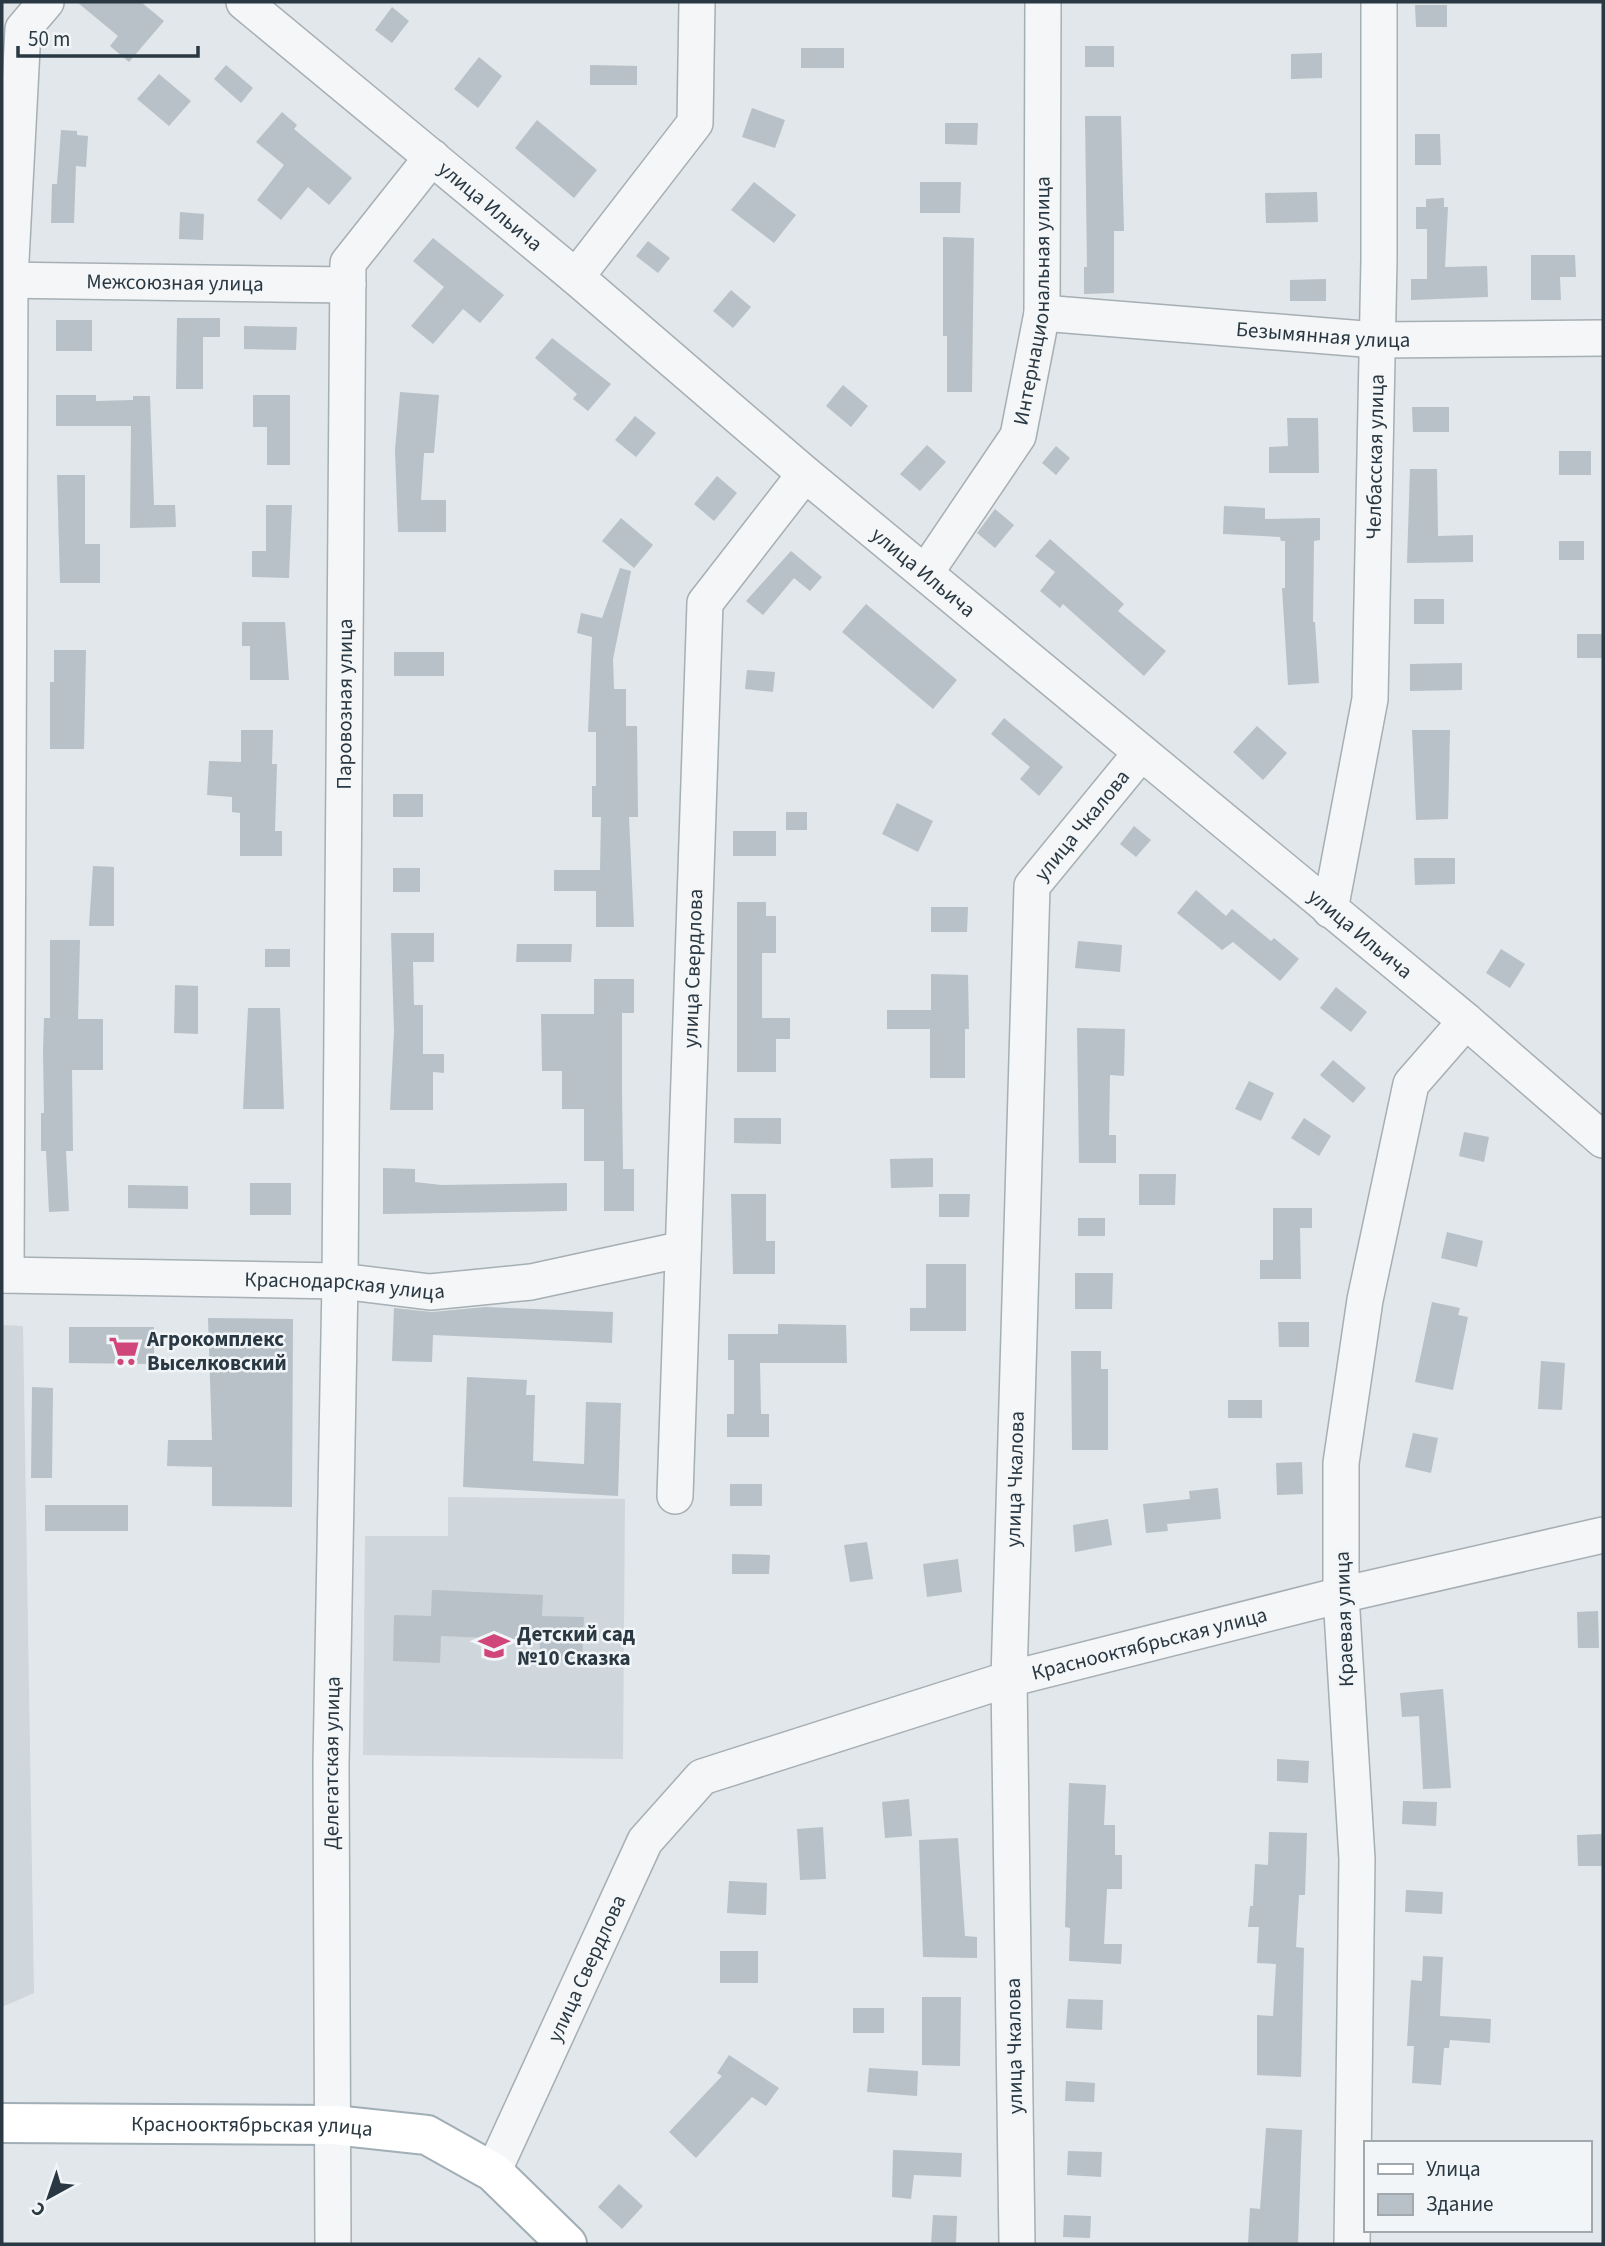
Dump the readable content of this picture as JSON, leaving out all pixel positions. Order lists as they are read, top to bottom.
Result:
{
  "streets": {
    "main road": ["Краснооктябрьская улица"],
    "street": [
      "улица Ильича",
      "Межсоюзная улица",
      "Интернациональная улица",
      "Безымянная улица",
      "Челбасская улица",
      "Паровозная улица",
      "улица Чкалова",
      "улица Свердлова",
      "Краснодарская улица",
      "Краевая улица",
      "Делегатская улица"
    ]
  },
  "crossings": [
    ["улица Ильича", "Интернациональная улица"],
    ["улица Ильича", "Челбасская улица"],
    ["улица Ильича", "Паровозная улица"],
    ["улица Ильича", "улица Чкалова"],
    ["улица Ильича", "улица Свердлова"],
    ["улица Ильича", "Краевая улица"],
    ["Межсоюзная улица", "Паровозная улица"],
    ["Интернациональная улица", "Безымянная улица"],
    ["Безымянная улица", "Челбасская улица"],
    ["Паровозная улица", "Краснодарская улица"],
    ["Паровозная улица", "Делегатская улица"],
    ["улица Чкалова", "Краснооктябрьская улица"],
    ["улица Свердлова", "Краснодарская улица"],
    ["улица Свердлова", "Краснооктябрьская улица"],
    ["Краснодарская улица", "Делегатская улица"],
    ["Краевая улица", "Краснооктябрьская улица"],
    ["Краснооктябрьская улица", "Делегатская улица"]
  ],
  "places": {
    "supermarket": ["Агрокомплекс Выселковский"],
    "school or university": ["Детский сад №10 Сказка"]
  },
  "legend": ["Улица", "Здание"],
  "scale_bar": "50 m",
  "north": "bottom left"
}
